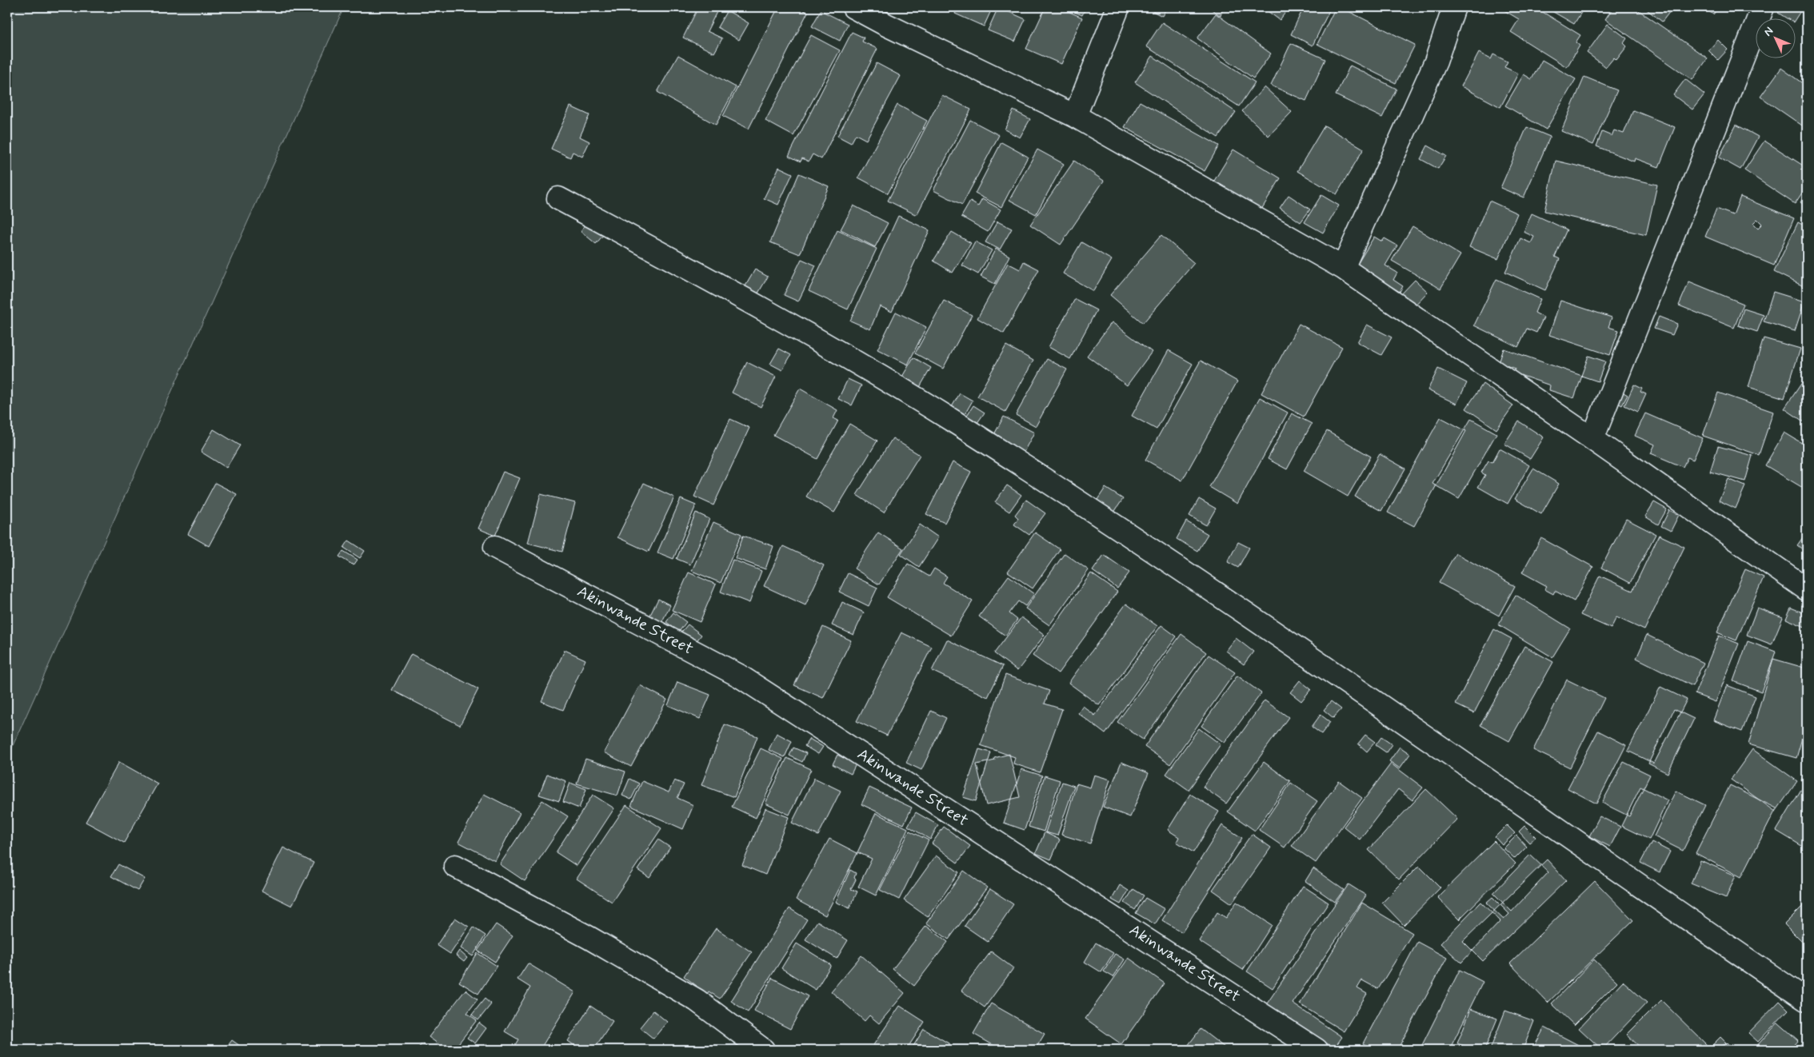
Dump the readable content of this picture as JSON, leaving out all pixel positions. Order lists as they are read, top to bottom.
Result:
{
  "streets": {
    "street": ["Akinwande Street"]
  },
  "north": "top left"
}
